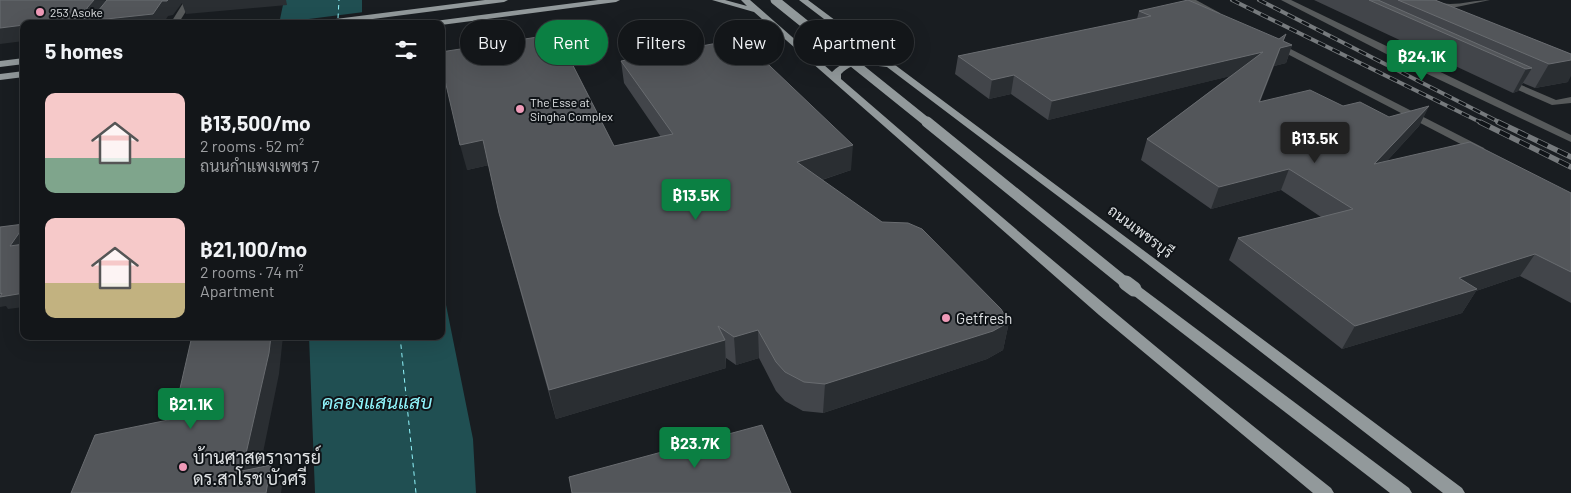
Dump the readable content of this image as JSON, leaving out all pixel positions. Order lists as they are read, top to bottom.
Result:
{
  "streets": {
    "main road": ["ถนนเพชรบุรี"]
  },
  "water": ["คลองแสนแสบ"],
  "places": [
    "253 Asoke",
    "The Esse at Singha Complex",
    "Getfresh",
    "บ้านศาสตราจารย์ ดร.สาโรช บัวศรี"
  ],
  "page": {
    "chip": [
      "Buy",
      "Rent",
      "Filters",
      "New",
      "Apartment"
    ],
    "heading": "5 homes",
    "price": [
      "฿24.1K",
      "฿13.5K",
      "฿13.5K",
      "฿21.1K",
      "฿23.7K"
    ],
    "list": [
      {
        "name": "฿13,500/mo",
        "note": "2 rooms · 52 m² · ถนนกำแพงเพชร 7"
      },
      {
        "name": "฿21,100/mo",
        "note": "2 rooms · 74 m² · Apartment"
      }
    ]
  }
}
